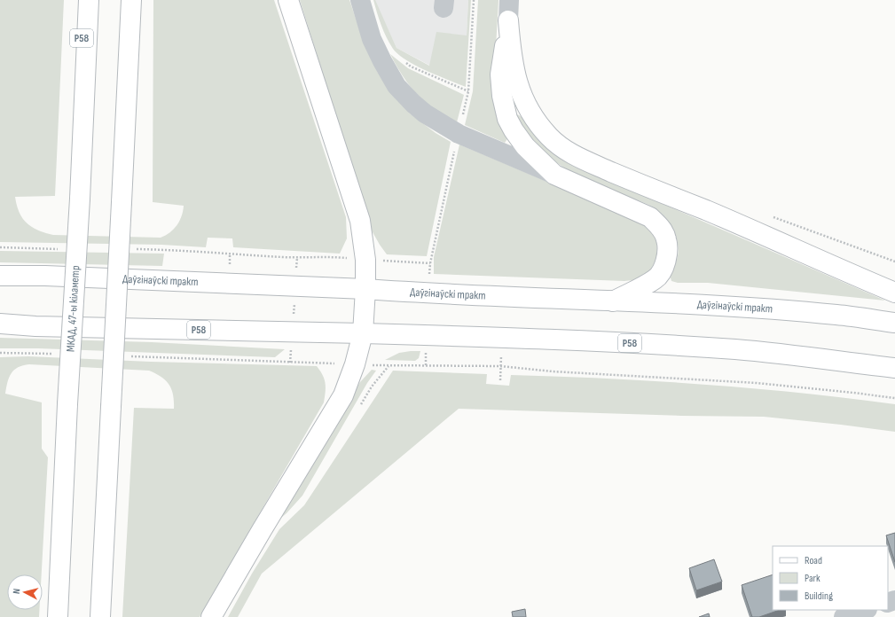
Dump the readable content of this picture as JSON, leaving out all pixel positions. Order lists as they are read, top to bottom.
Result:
{
  "streets": {
    "main road": ["Р58", "Даўгінаўскі тракт", "МКАД, 47-ы кіламетр"]
  },
  "crossings": [
    ["Р58", "МКАД, 47-ы кіламетр"]
  ],
  "legend": ["Road", "Park", "Building"],
  "north": "left"
}
